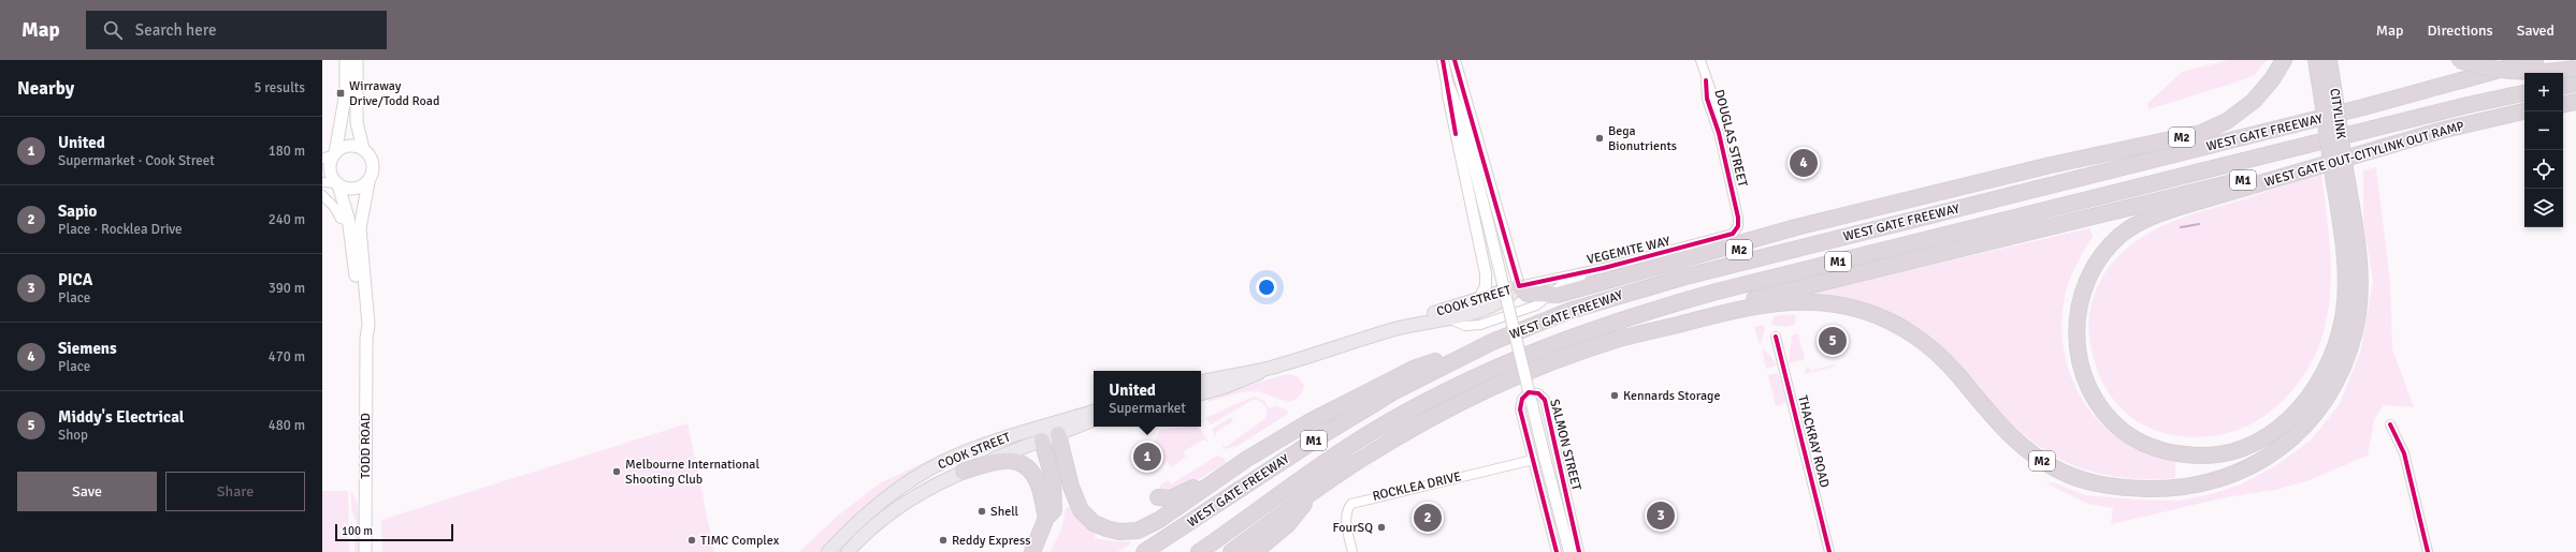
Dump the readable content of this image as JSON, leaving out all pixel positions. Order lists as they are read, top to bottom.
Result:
{
  "streets": {
    "highway": [
      "CITYLINK",
      "WEST GATE FREEWAY",
      "M2",
      "WEST GATE OUT-CITYLINK OUT RAMP",
      "M1"
    ],
    "main road": ["COOK STREET", "TODD ROAD"],
    "street": [
      "DOUGLAS STREET",
      "VEGEMITE WAY",
      "THACKRAY ROAD",
      "SALMON STREET",
      "ROCKLEA DRIVE"
    ]
  },
  "crossings": [
    ["CITYLINK", "M2"],
    ["CITYLINK", "WEST GATE OUT-CITYLINK OUT RAMP"],
    ["WEST GATE FREEWAY", "M2"],
    ["M2", "WEST GATE OUT-CITYLINK OUT RAMP"],
    ["M2", "M1"],
    ["M2", "VEGEMITE WAY"],
    ["M2", "COOK STREET"],
    ["M2", "SALMON STREET"],
    ["DOUGLAS STREET", "VEGEMITE WAY"],
    ["WEST GATE OUT-CITYLINK OUT RAMP", "M1"],
    ["VEGEMITE WAY", "COOK STREET"],
    ["VEGEMITE WAY", "SALMON STREET"],
    ["COOK STREET", "SALMON STREET"],
    ["SALMON STREET", "ROCKLEA DRIVE"]
  ],
  "places": {
    "transit": ["Wirraway Drive/Todd Road"],
    "other": [
      "Bega Bionutrients",
      "Kennards Storage",
      "Melbourne International Shooting Club",
      "Shell",
      "FourSQ",
      "TIMC Complex",
      "Reddy Express"
    ]
  },
  "scale_bar": "100 m",
  "page": {
    "header": "Map",
    "search": "Search here",
    "nav": ["Map", "Directions", "Saved"],
    "heading": ["Nearby", "5 results"],
    "map_buttons": ["+", "−"],
    "list": [
      {
        "mark": "1",
        "name": "United",
        "note": "Supermarket · Cook Street",
        "value": "180 m"
      },
      {
        "mark": "2",
        "name": "Sapio",
        "note": "Place · Rocklea Drive",
        "value": "240 m"
      },
      {
        "mark": "3",
        "name": "PICA",
        "note": "Place",
        "value": "390 m"
      },
      {
        "mark": "4",
        "name": "Siemens",
        "note": "Place",
        "value": "470 m"
      },
      {
        "mark": "5",
        "name": "Middy's Electrical",
        "note": "Shop",
        "value": "480 m"
      }
    ],
    "pins": [
      "4",
      "5",
      "1",
      "3",
      "2"
    ],
    "popup": ["United", "Supermarket"],
    "buttons": ["Save", "Share"],
    "scale": "100 m"
  }
}
